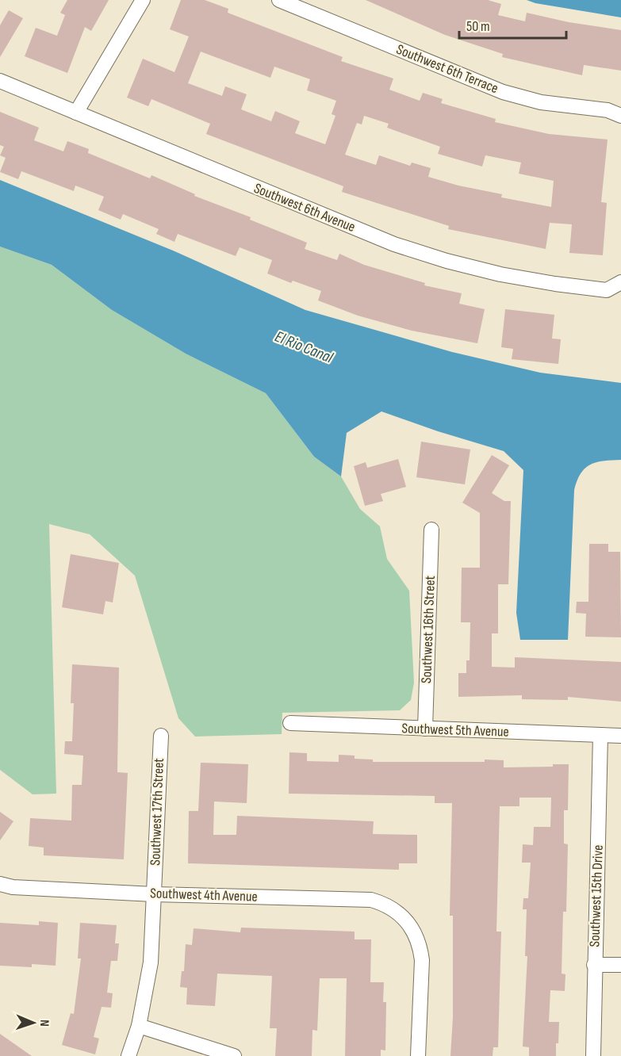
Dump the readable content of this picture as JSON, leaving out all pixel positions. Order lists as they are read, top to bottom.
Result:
{
  "streets": {
    "street": [
      "Southwest 6th Terrace",
      "Southwest 6th Avenue",
      "Southwest 16th Street",
      "Southwest 5th Avenue",
      "Southwest 17th Street",
      "Southwest 4th Avenue",
      "Southwest 15th Drive"
    ]
  },
  "crossings": [
    ["Southwest 16th Street", "Southwest 5th Avenue"],
    ["Southwest 5th Avenue", "Southwest 15th Drive"],
    ["Southwest 17th Street", "Southwest 4th Avenue"]
  ],
  "water": ["El Rio Canal"],
  "scale_bar": "50 m",
  "north": "right"
}
